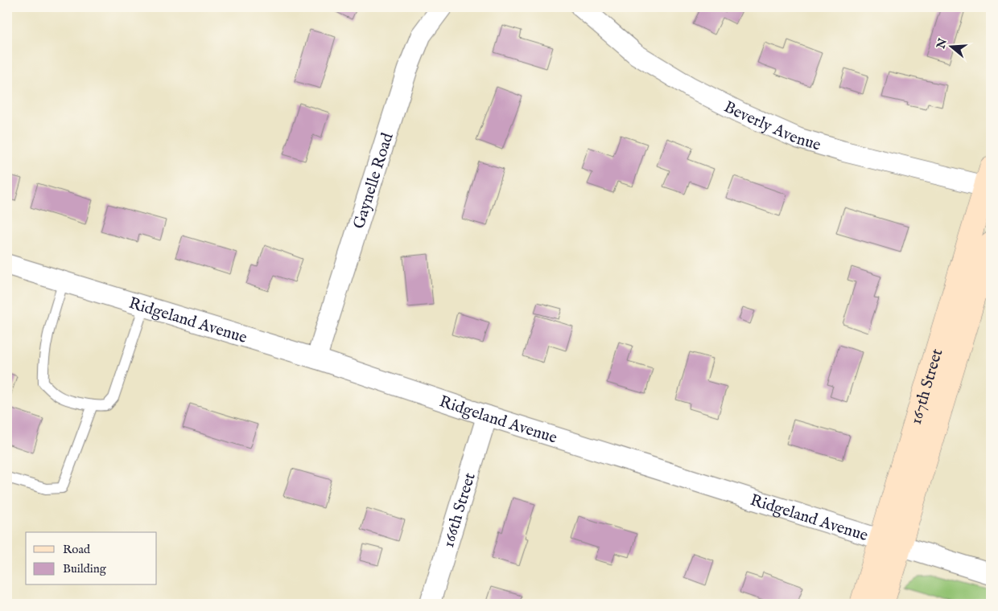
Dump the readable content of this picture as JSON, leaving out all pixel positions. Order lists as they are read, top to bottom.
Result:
{
  "streets": {
    "main road": ["167th Street"],
    "street": [
      "Beverly Avenue",
      "Gaynelle Road",
      "Ridgeland Avenue",
      "166th Street"
    ]
  },
  "crossings": [
    ["Beverly Avenue", "167th Street"],
    ["Gaynelle Road", "Ridgeland Avenue"],
    ["Ridgeland Avenue", "167th Street"],
    ["Ridgeland Avenue", "166th Street"]
  ],
  "legend": ["Road", "Building"],
  "north": "left"
}
